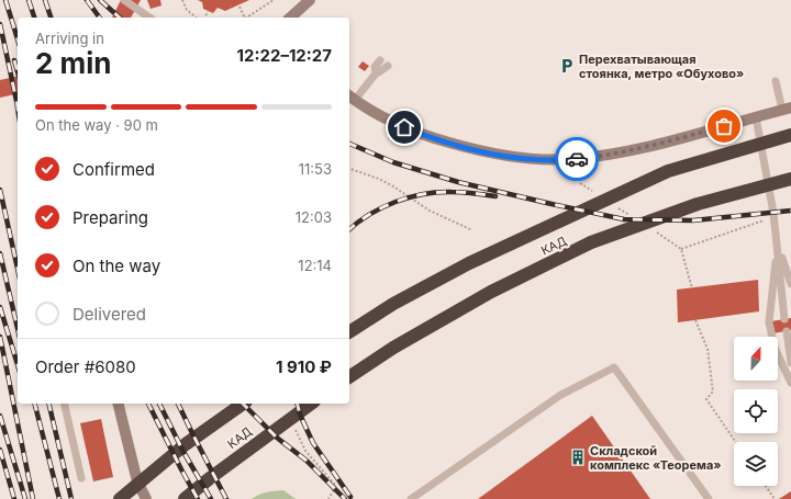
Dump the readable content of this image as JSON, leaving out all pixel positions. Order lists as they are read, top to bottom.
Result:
{
  "streets": {
    "highway": ["КАД"]
  },
  "places": {
    "parking": ["Перехватывающая стоянка, метро «Обухово»"],
    "building": ["Складской комплекс «Теорема»"]
  },
  "north": "top",
  "page": {
    "heading": ["2 min", "Arriving in", "12:22–12:27"],
    "panel": ["Order #6080", "1 910 ₽"],
    "bar": "On the way · 90 m",
    "list": [
      ["Confirmed", "11:53"],
      ["Preparing", "12:03"],
      ["On the way", "12:14"],
      "Delivered"
    ]
  }
}
